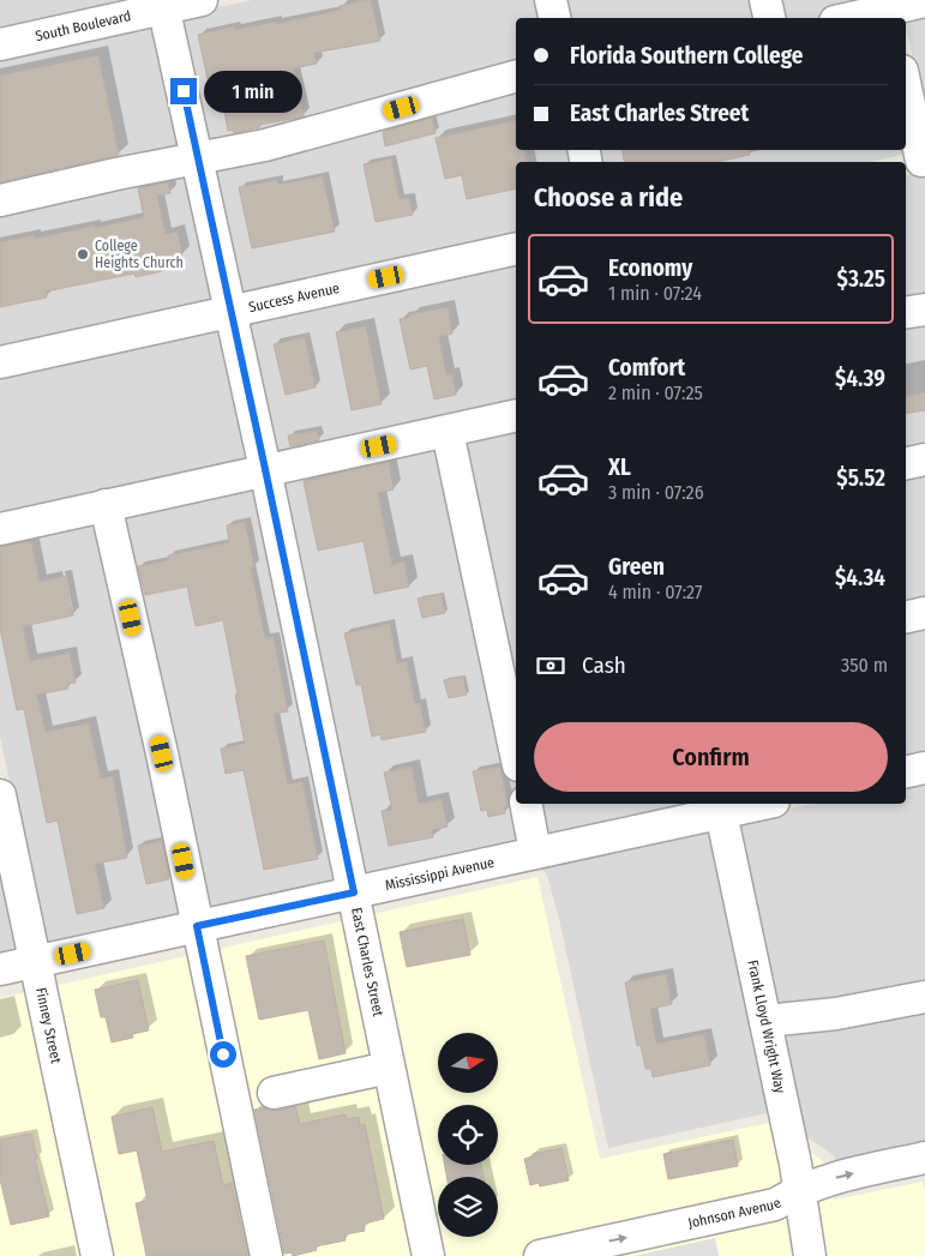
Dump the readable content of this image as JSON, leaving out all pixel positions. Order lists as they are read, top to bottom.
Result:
{
  "streets": {
    "street": [
      "South Boulevard",
      "Success Avenue",
      "Mississippi Avenue",
      "East Charles Street",
      "Finney Street",
      "Frank Lloyd Wright Way",
      "Johnson Avenue"
    ]
  },
  "crossings": [
    ["South Boulevard", "East Charles Street"],
    ["Success Avenue", "East Charles Street"],
    ["Mississippi Avenue", "East Charles Street"],
    ["Mississippi Avenue", "Finney Street"],
    ["Mississippi Avenue", "Frank Lloyd Wright Way"],
    ["Frank Lloyd Wright Way", "Johnson Avenue"]
  ],
  "places": ["College Heights Church"],
  "north": "right",
  "page": {
    "banner": ["Florida Southern College", "East Charles Street"],
    "bubble": "1 min",
    "heading": "Choose a ride",
    "list": [
      {
        "name": "Economy",
        "note": "1 min · 07:24",
        "value": "$3.25"
      },
      {
        "name": "Comfort",
        "note": "2 min · 07:25",
        "value": "$4.39"
      },
      {
        "name": "XL",
        "note": "3 min · 07:26",
        "value": "$5.52"
      },
      {
        "name": "Green",
        "note": "4 min · 07:27",
        "value": "$4.34"
      }
    ],
    "pay": ["Cash", "350 m"],
    "buttons": "Confirm"
  }
}
